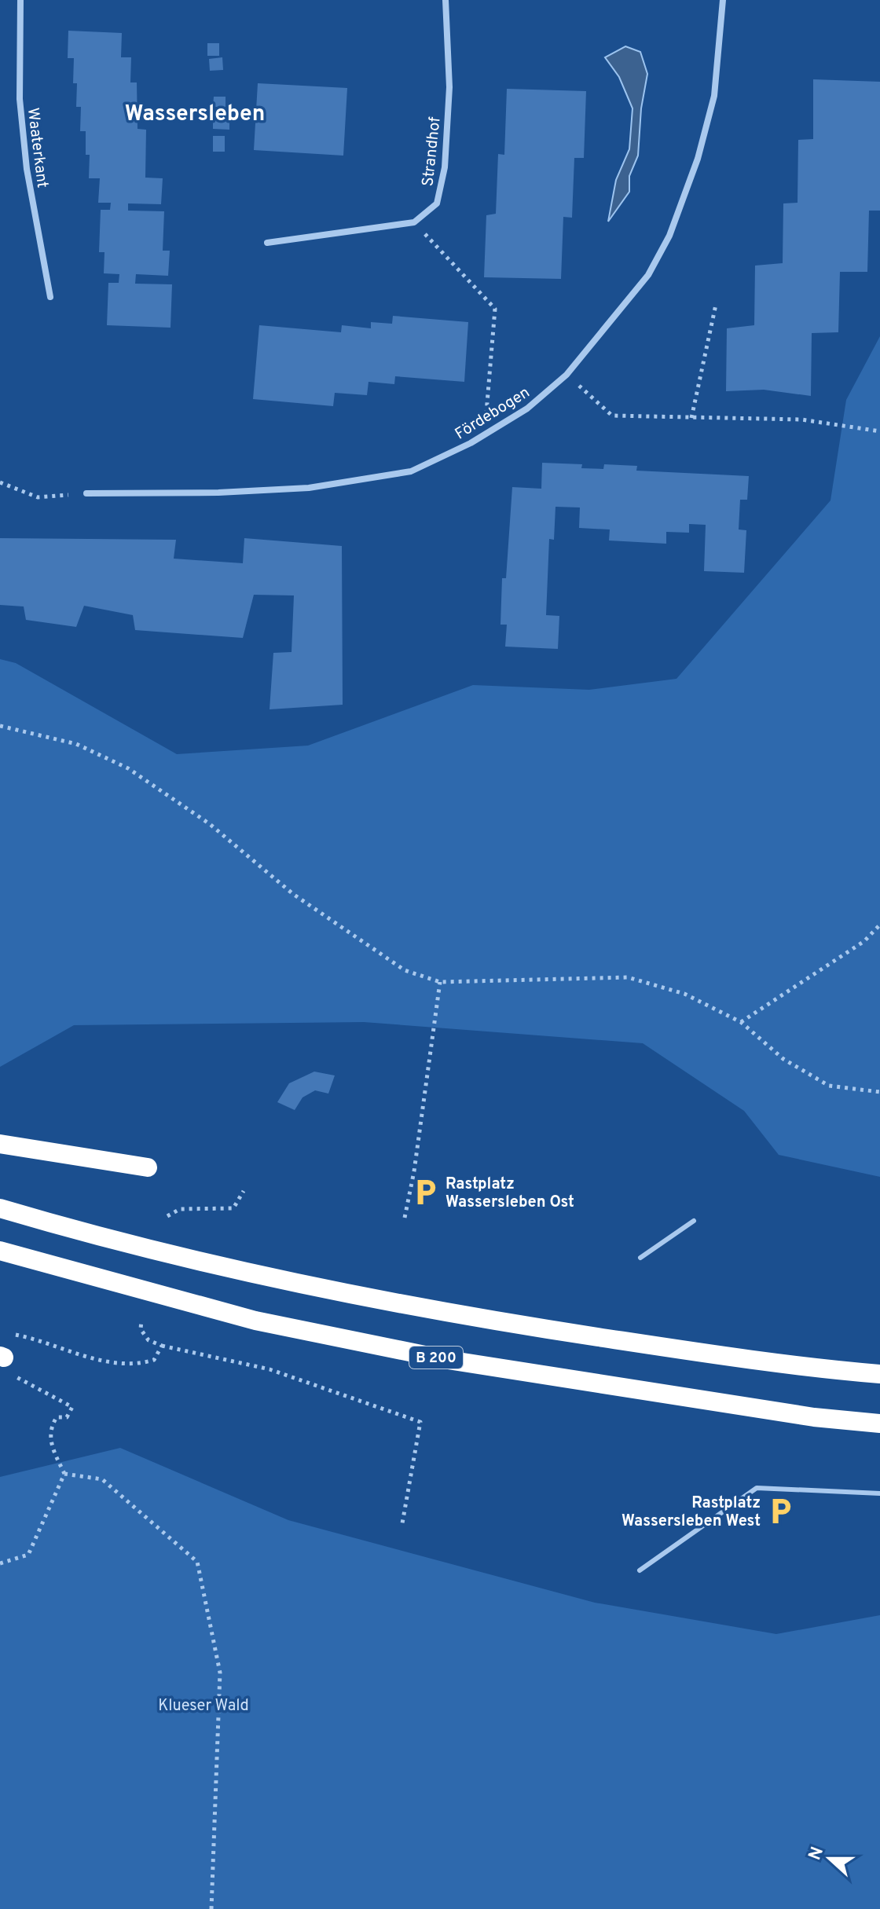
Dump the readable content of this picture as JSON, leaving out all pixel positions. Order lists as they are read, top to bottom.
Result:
{
  "streets": {
    "highway": ["B 200"],
    "street": ["Waaterkant", "Strandhof", "Fördebogen"]
  },
  "districts": ["Wassersleben"],
  "parks": ["Klueser Wald"],
  "places": {
    "parking": ["Rastplatz Wassersleben Ost", "Rastplatz Wassersleben West"]
  },
  "north": "left"
}
